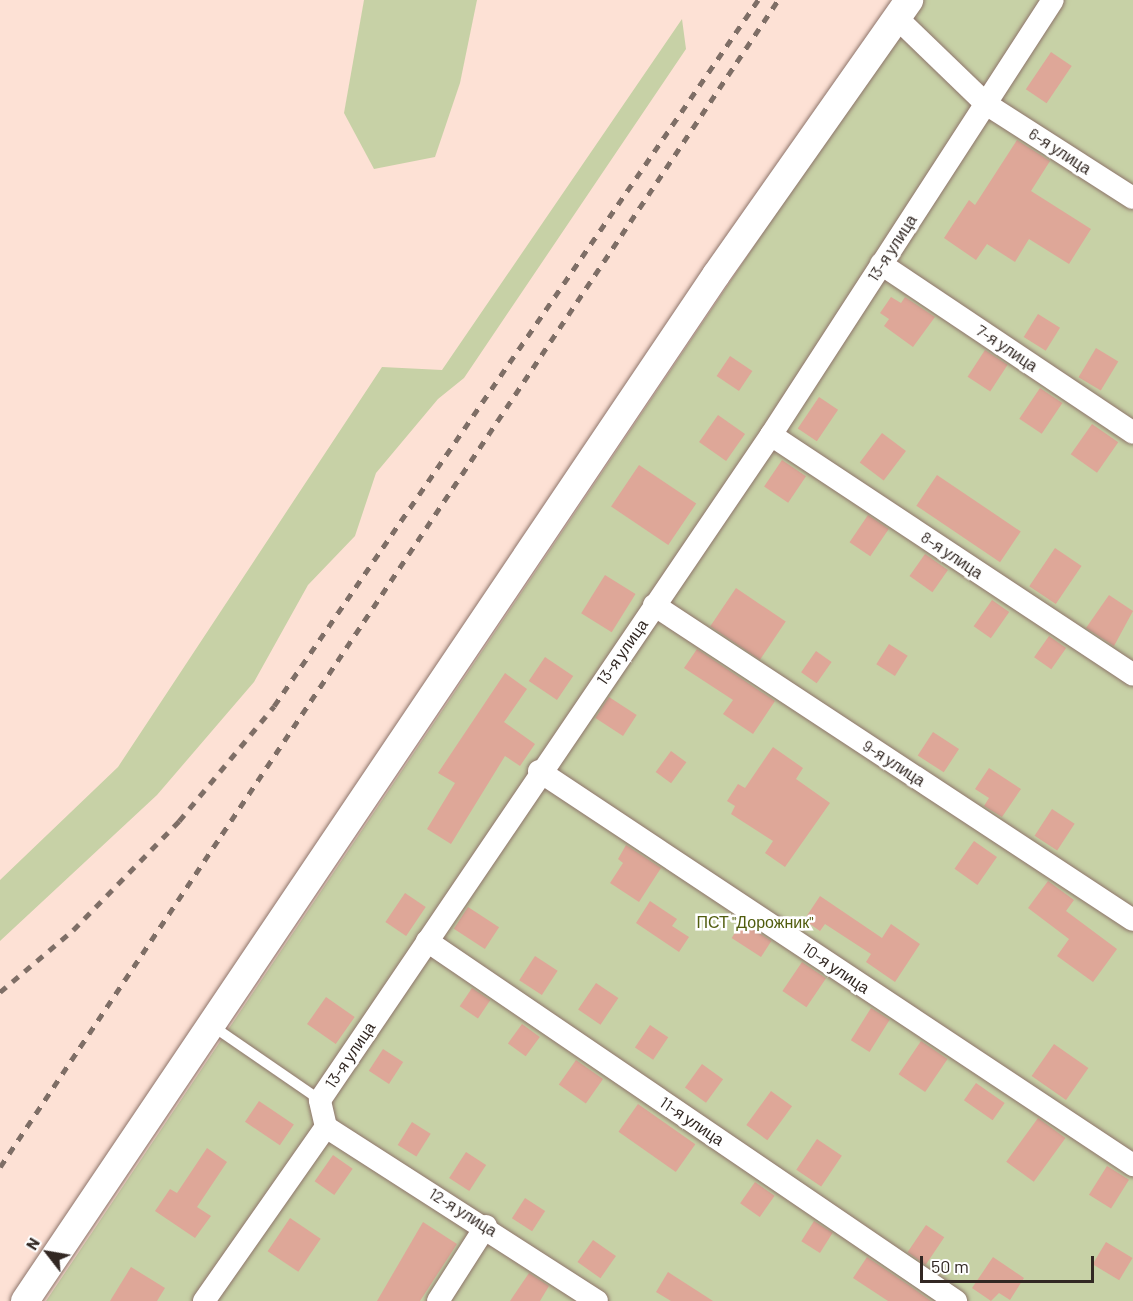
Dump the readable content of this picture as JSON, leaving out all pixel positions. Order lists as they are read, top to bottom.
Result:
{
  "streets": {
    "street": [
      "6-я улица",
      "13-я улица",
      "7-я улица",
      "8-я улица",
      "9-я улица",
      "10-я улица",
      "11-я улица",
      "12-я улица"
    ]
  },
  "crossings": [
    ["6-я улица", "13-я улица"],
    ["13-я улица", "7-я улица"],
    ["13-я улица", "8-я улица"],
    ["13-я улица", "9-я улица"],
    ["13-я улица", "10-я улица"],
    ["13-я улица", "11-я улица"],
    ["13-я улица", "12-я улица"]
  ],
  "parks": ["ПСТ \"Дорожник\""],
  "scale_bar": "50 m",
  "north": "top left"
}
